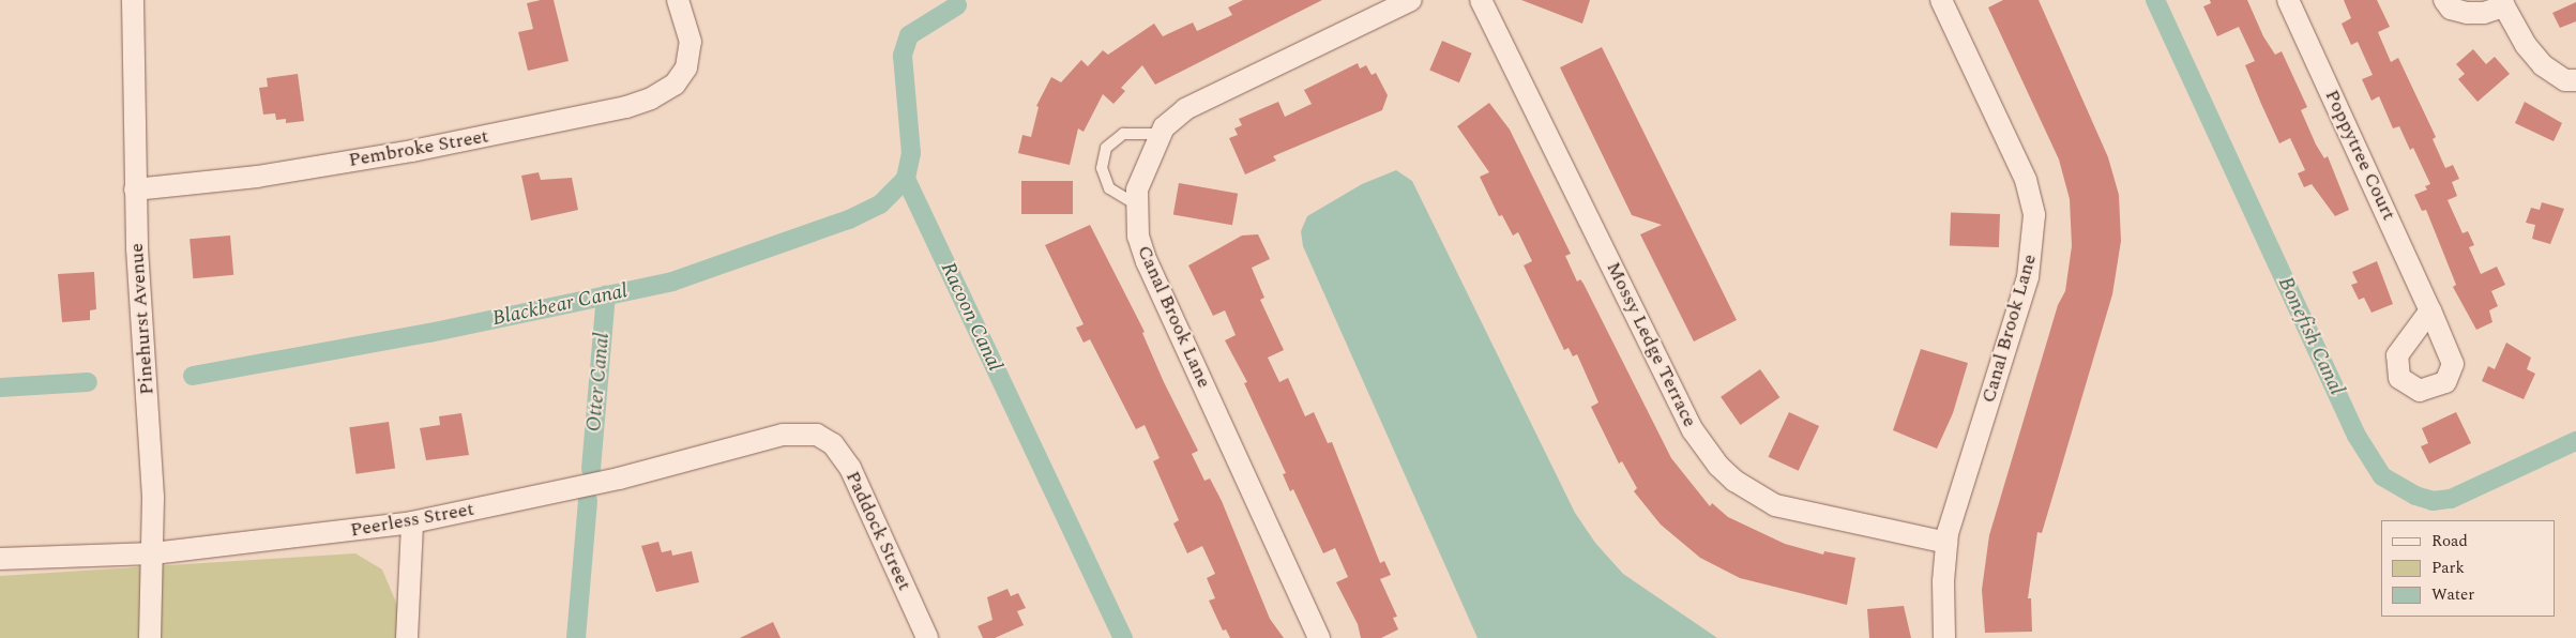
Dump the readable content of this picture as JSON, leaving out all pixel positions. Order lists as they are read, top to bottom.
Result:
{
  "streets": {
    "street": [
      "Pembroke Street",
      "Poppytree Court",
      "Canal Brook Lane",
      "Pinehurst Avenue",
      "Mossy Ledge Terrace",
      "Peerless Street",
      "Paddock Street"
    ]
  },
  "crossings": [
    ["Pembroke Street", "Pinehurst Avenue"],
    ["Canal Brook Lane", "Mossy Ledge Terrace"],
    ["Pinehurst Avenue", "Peerless Street"],
    ["Peerless Street", "Paddock Street"]
  ],
  "water": [
    "Blackbear Canal",
    "Racoon Canal",
    "Bonefish Canal",
    "Otter Canal"
  ],
  "legend": ["Road", "Park", "Water"]
}
